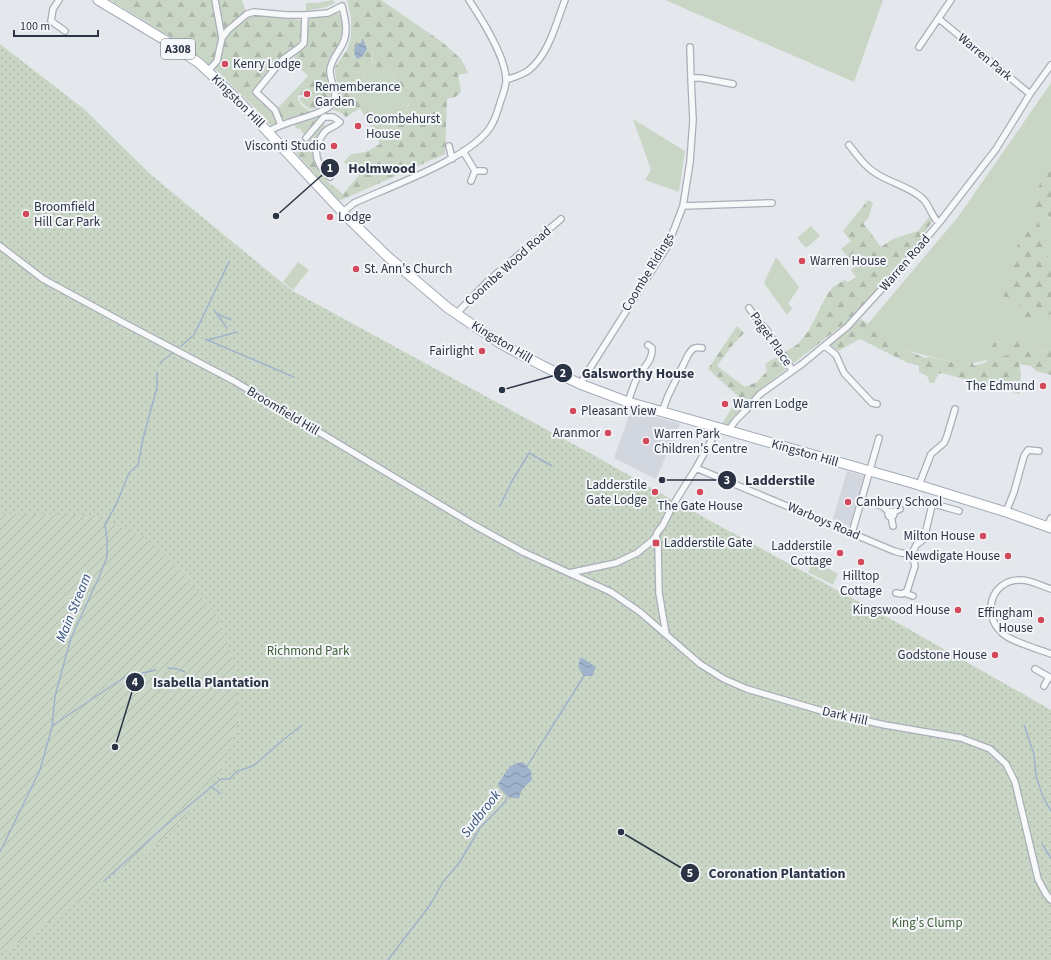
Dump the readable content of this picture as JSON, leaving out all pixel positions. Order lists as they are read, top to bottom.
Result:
{
  "streets": {
    "main road": ["A308", "Kingston Hill"],
    "street": [
      "Warren Park",
      "Warren Road",
      "Coombe Wood Road",
      "Coombe Ridings",
      "Paget Place",
      "Broomfield Hill",
      "Warboys Road",
      "Dark Hill"
    ]
  },
  "crossings": [
    ["Warren Park", "Warren Road"],
    ["Kingston Hill", "Warren Road"],
    ["Kingston Hill", "Coombe Wood Road"],
    ["Kingston Hill", "Coombe Ridings"],
    ["Warren Road", "Paget Place"],
    ["Broomfield Hill", "Dark Hill"]
  ],
  "water": ["Main Stream", "Sudbrook"],
  "parks": ["Richmond Park", "King's Clump"],
  "places": {
    "other": [
      "Kenry Lodge",
      "Rememberance Garden",
      "Coombehurst House",
      "Visconti Studio",
      "Broomfield Hill Car Park",
      "Holmwood",
      "Lodge",
      "Warren House",
      "St. Ann's Church",
      "Fairlight",
      "The Edmund",
      "Galsworthy House",
      "Warren Lodge",
      "Pleasant View",
      "Aranmor",
      "Warren Park Children's Centre",
      "Ladderstile",
      "Ladderstile Gate Lodge",
      "The Gate House",
      "Canbury School",
      "Milton House",
      "Ladderstile Cottage",
      "Newdigate House",
      "Hilltop Cottage",
      "Kingswood House",
      "Effingham House",
      "Godstone House",
      "Isabella Plantation",
      "Coronation Plantation"
    ],
    "transit": ["Ladderstile Gate"]
  },
  "scale_bar": "100 m"
}
